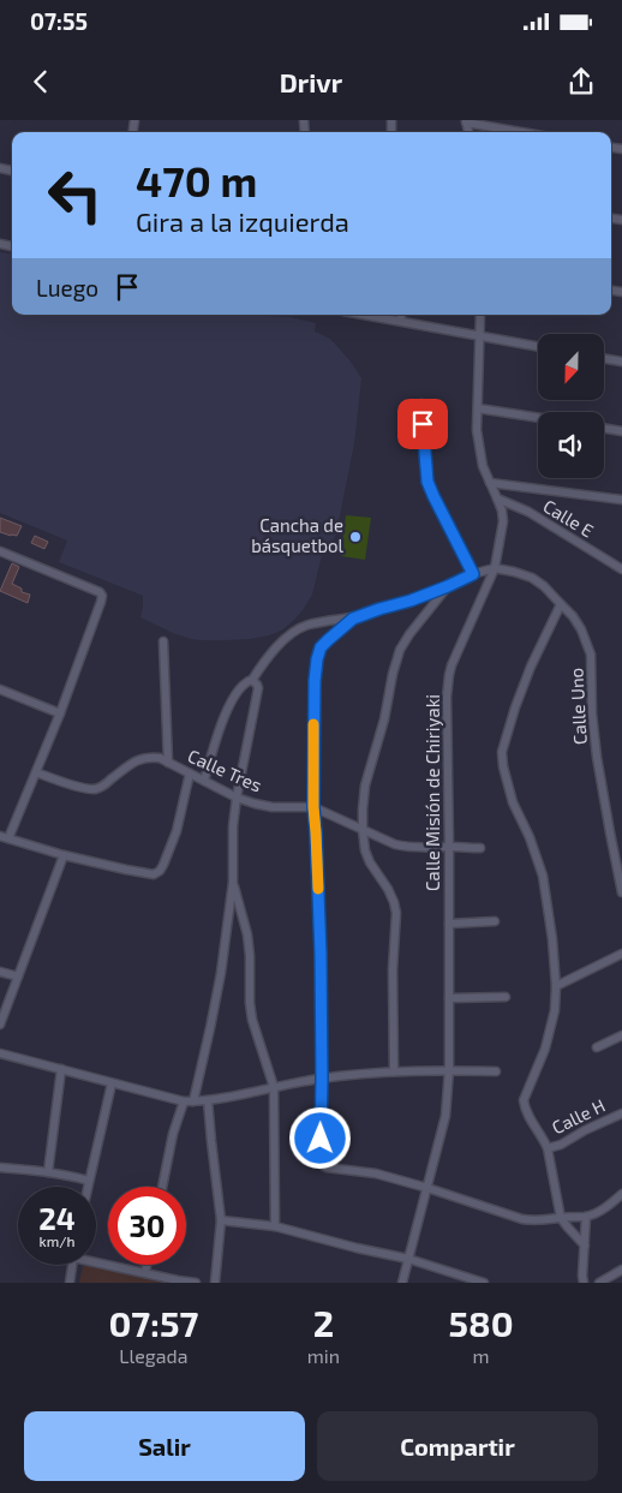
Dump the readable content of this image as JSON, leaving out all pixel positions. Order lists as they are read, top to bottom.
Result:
{
  "streets": {
    "street": [
      "Calle E",
      "Calle Uno",
      "Calle Tres",
      "Calle Misión de Chiriyaki",
      "Calle H"
    ]
  },
  "crossings": [
    ["Calle E", "Calle Misión de Chiriyaki"],
    ["Calle Uno", "Calle Misión de Chiriyaki"],
    ["Calle Tres", "Calle Misión de Chiriyaki"]
  ],
  "places": ["Cancha de básquetbol"],
  "north": "bottom",
  "page": {
    "status": "07:55",
    "header": "Drivr",
    "turn": ["470 m", "Gira a la izquierda"],
    "then": "Luego",
    "speed": "24 km/h",
    "limit": "30",
    "eta": [
      "07:57",
      "Llegada",
      "2",
      "min",
      "580",
      "m"
    ],
    "buttons": ["Salir", "Compartir"]
  }
}
